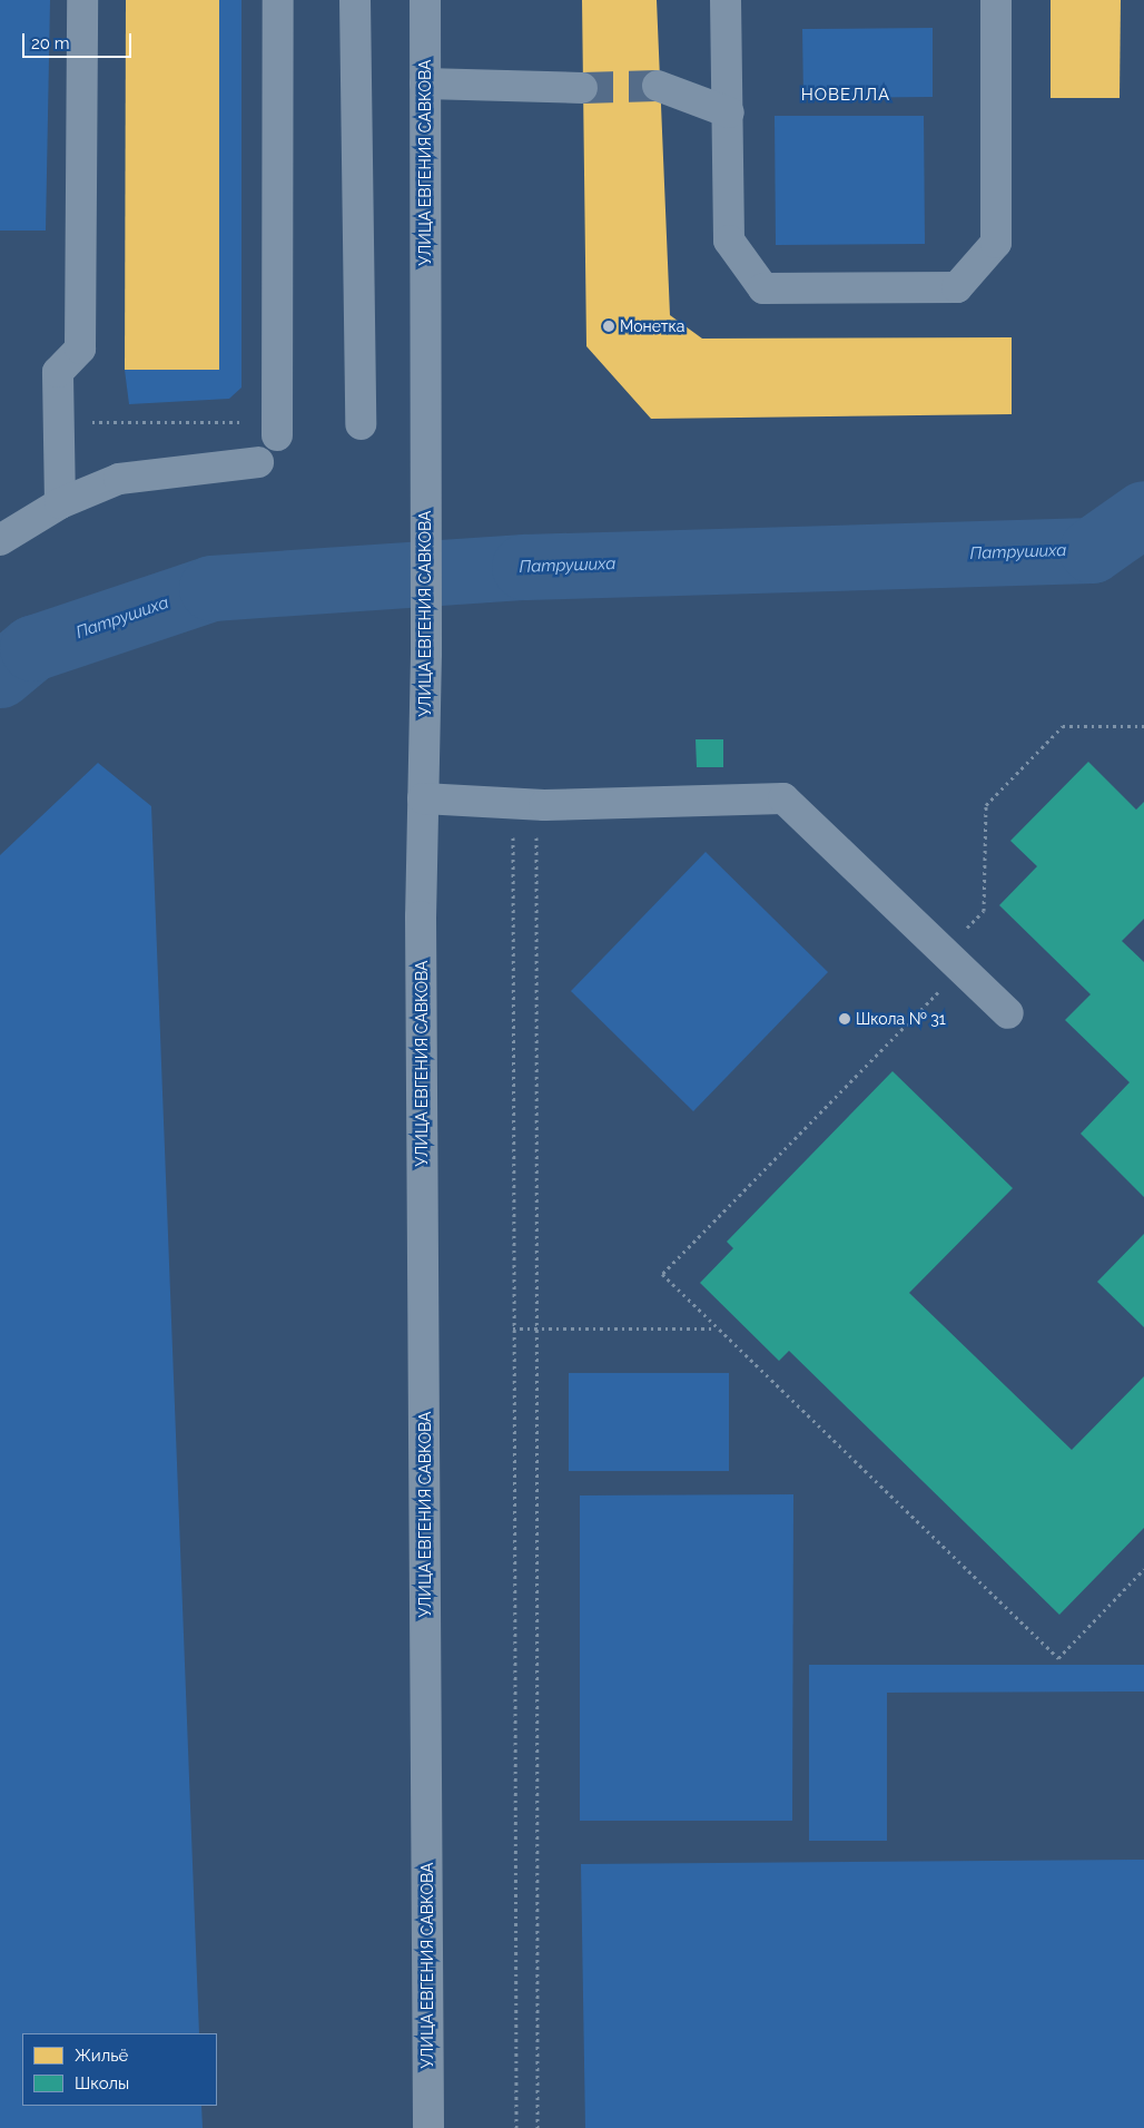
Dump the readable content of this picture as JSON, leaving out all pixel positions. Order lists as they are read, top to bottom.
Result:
{
  "streets": {
    "street": ["УЛИЦА ЕВГЕНИЯ САВКОВА"]
  },
  "districts": ["НОВЕЛЛА"],
  "water": ["Патрушиха"],
  "places": ["Монетка", "Школа № 31"],
  "legend": ["Жильё", "Школы"],
  "scale_bar": "20 m"
}
